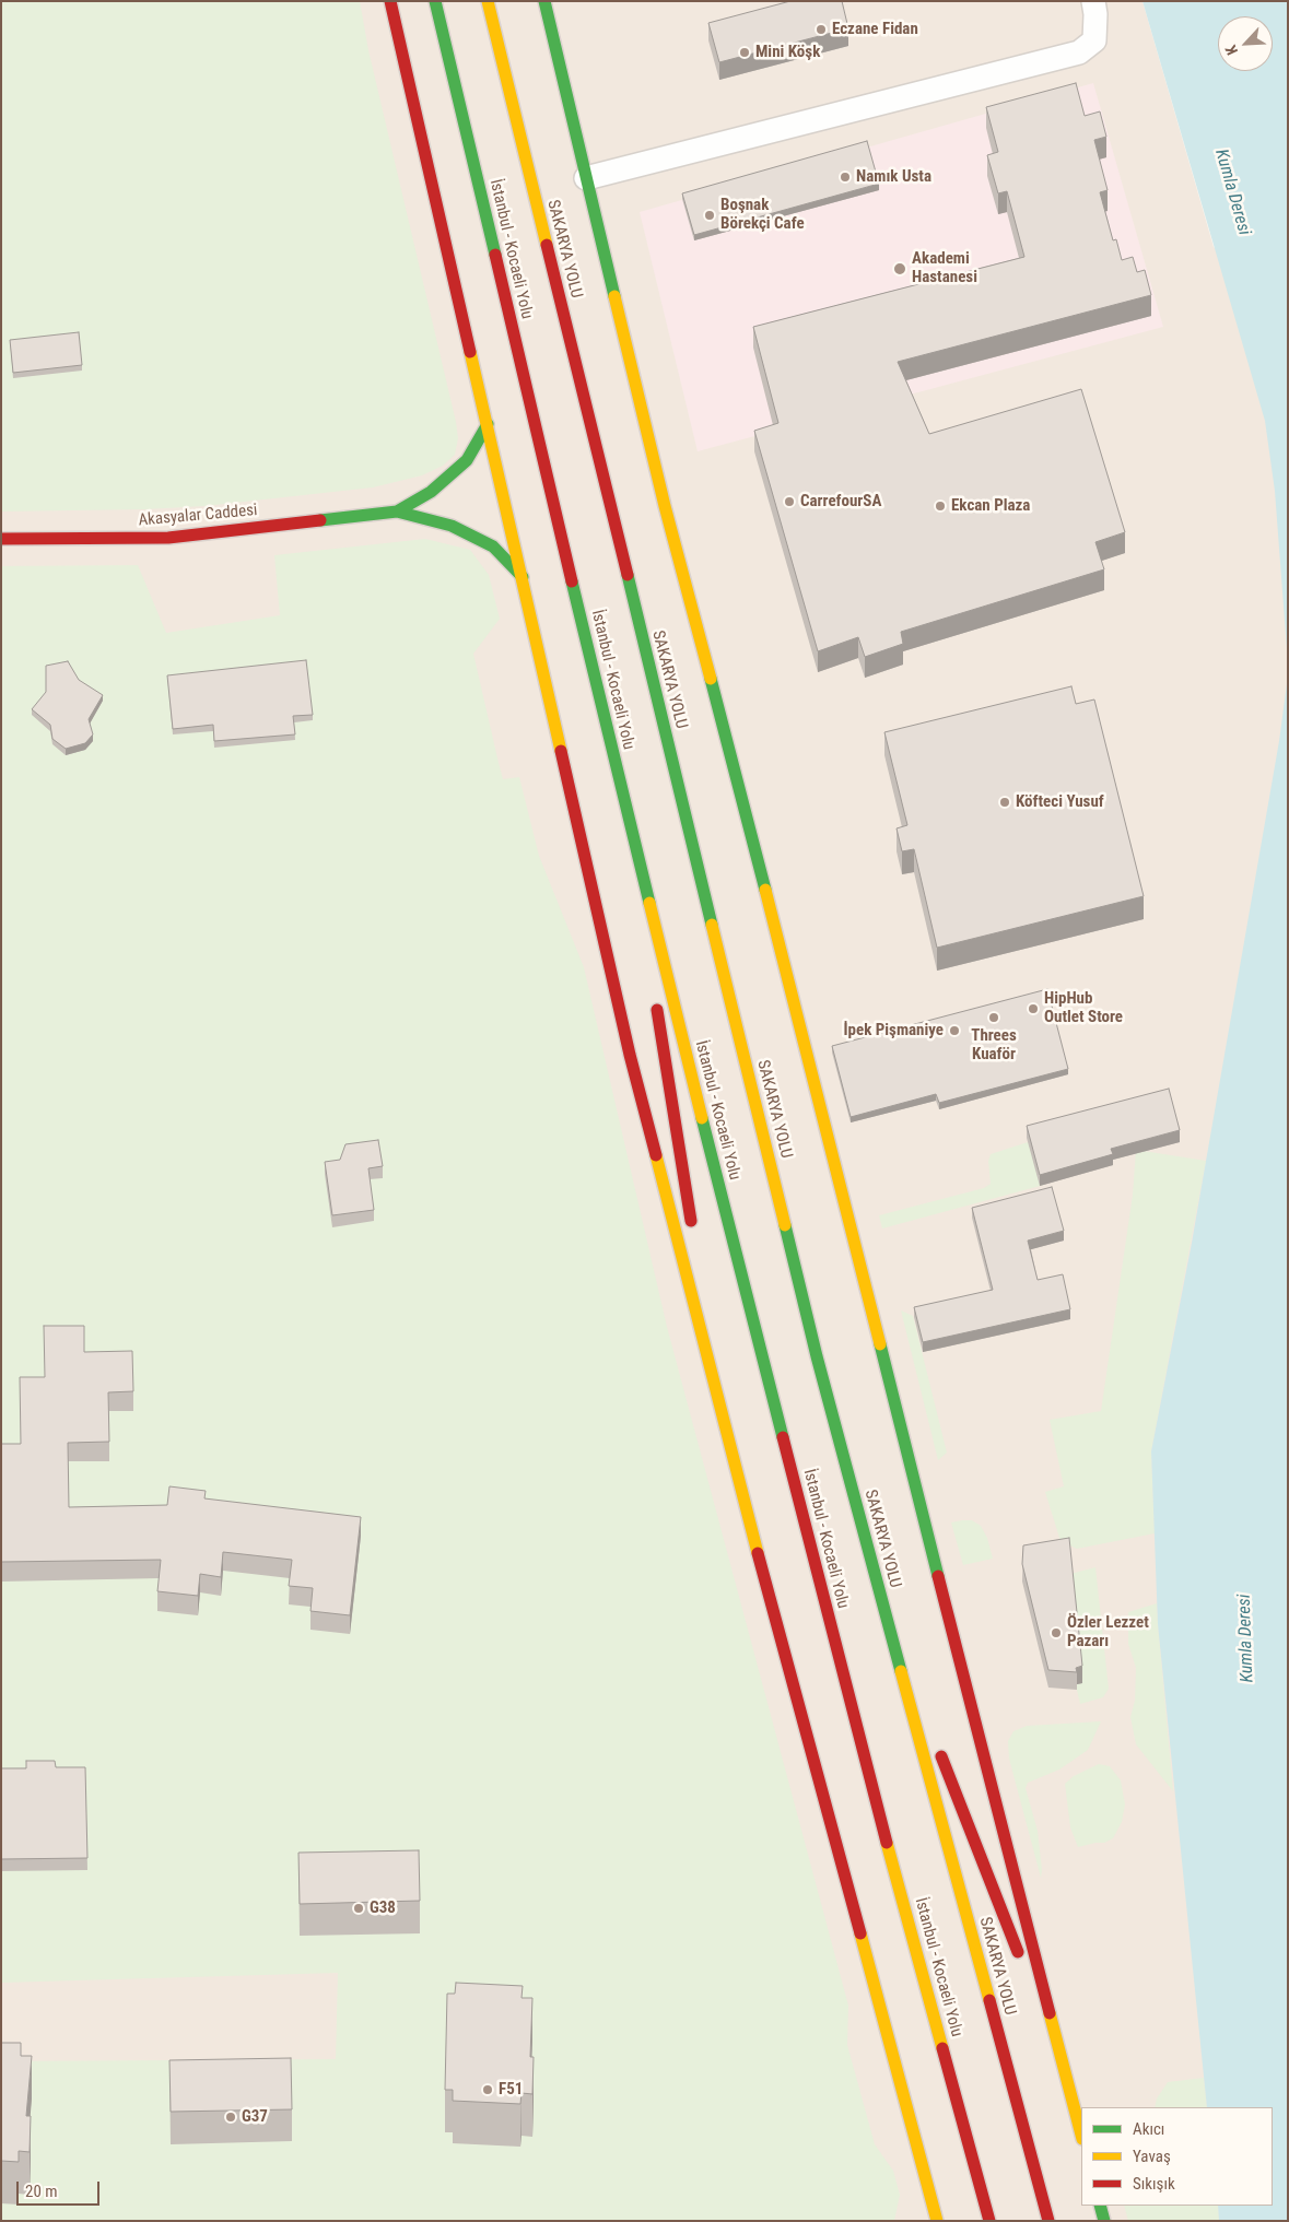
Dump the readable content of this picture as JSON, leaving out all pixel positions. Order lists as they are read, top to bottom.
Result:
{
  "streets": {
    "main road": ["İstanbul - Kocaeli Yolu", "SAKARYA YOLU", "Akasyalar Caddesi"]
  },
  "water": ["Kumla Deresi"],
  "places": [
    "Eczane Fidan",
    "Mini Köşk",
    "Namık Usta",
    "Boşnak Börekçi Cafe",
    "Akademi Hastanesi",
    "CarrefourSA",
    "Ekcan Plaza",
    "Köfteci Yusuf",
    "HipHub Outlet Store",
    "Threes Kuaför",
    "İpek Pişmaniye",
    "Özler Lezzet Pazarı",
    "G38",
    "F51",
    "G37"
  ],
  "legend": ["Akıcı", "Yavaş", "Sıkışık"],
  "scale_bar": "20 m",
  "north": "bottom left"
}
